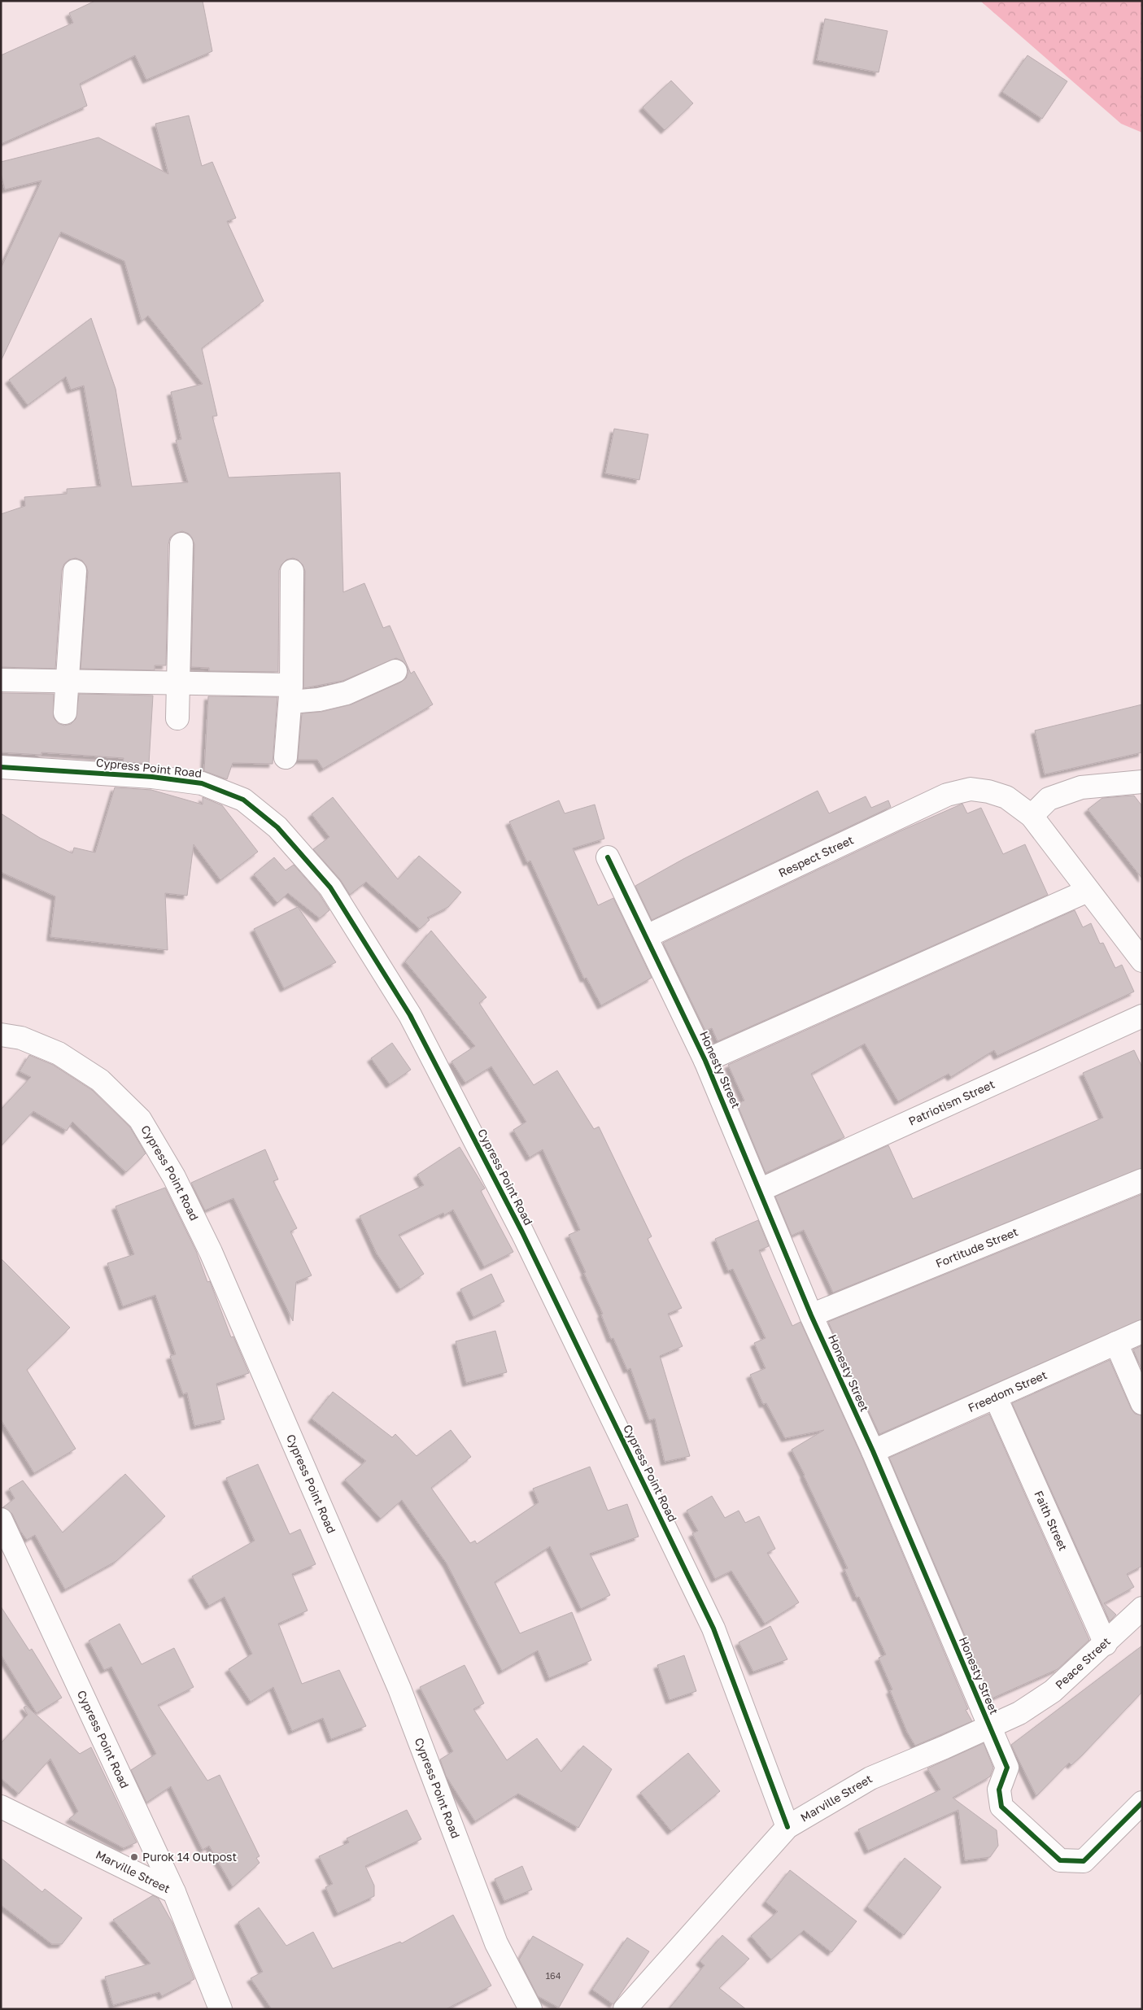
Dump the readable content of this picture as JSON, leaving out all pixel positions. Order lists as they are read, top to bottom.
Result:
{
  "streets": {
    "street": [
      "Cypress Point Road",
      "Respect Street",
      "Honesty Street",
      "Patriotism Street",
      "Fortitude Street",
      "Freedom Street",
      "Faith Street",
      "Peace Street",
      "Marville Street"
    ]
  },
  "crossings": [
    ["Cypress Point Road", "Marville Street"],
    ["Respect Street", "Honesty Street"],
    ["Honesty Street", "Patriotism Street"],
    ["Honesty Street", "Fortitude Street"],
    ["Honesty Street", "Freedom Street"],
    ["Honesty Street", "Marville Street"],
    ["Freedom Street", "Faith Street"],
    ["Faith Street", "Peace Street"],
    ["Peace Street", "Marville Street"]
  ],
  "places": ["Purok 14 Outpost"],
  "house_numbers": ["164"]
}
